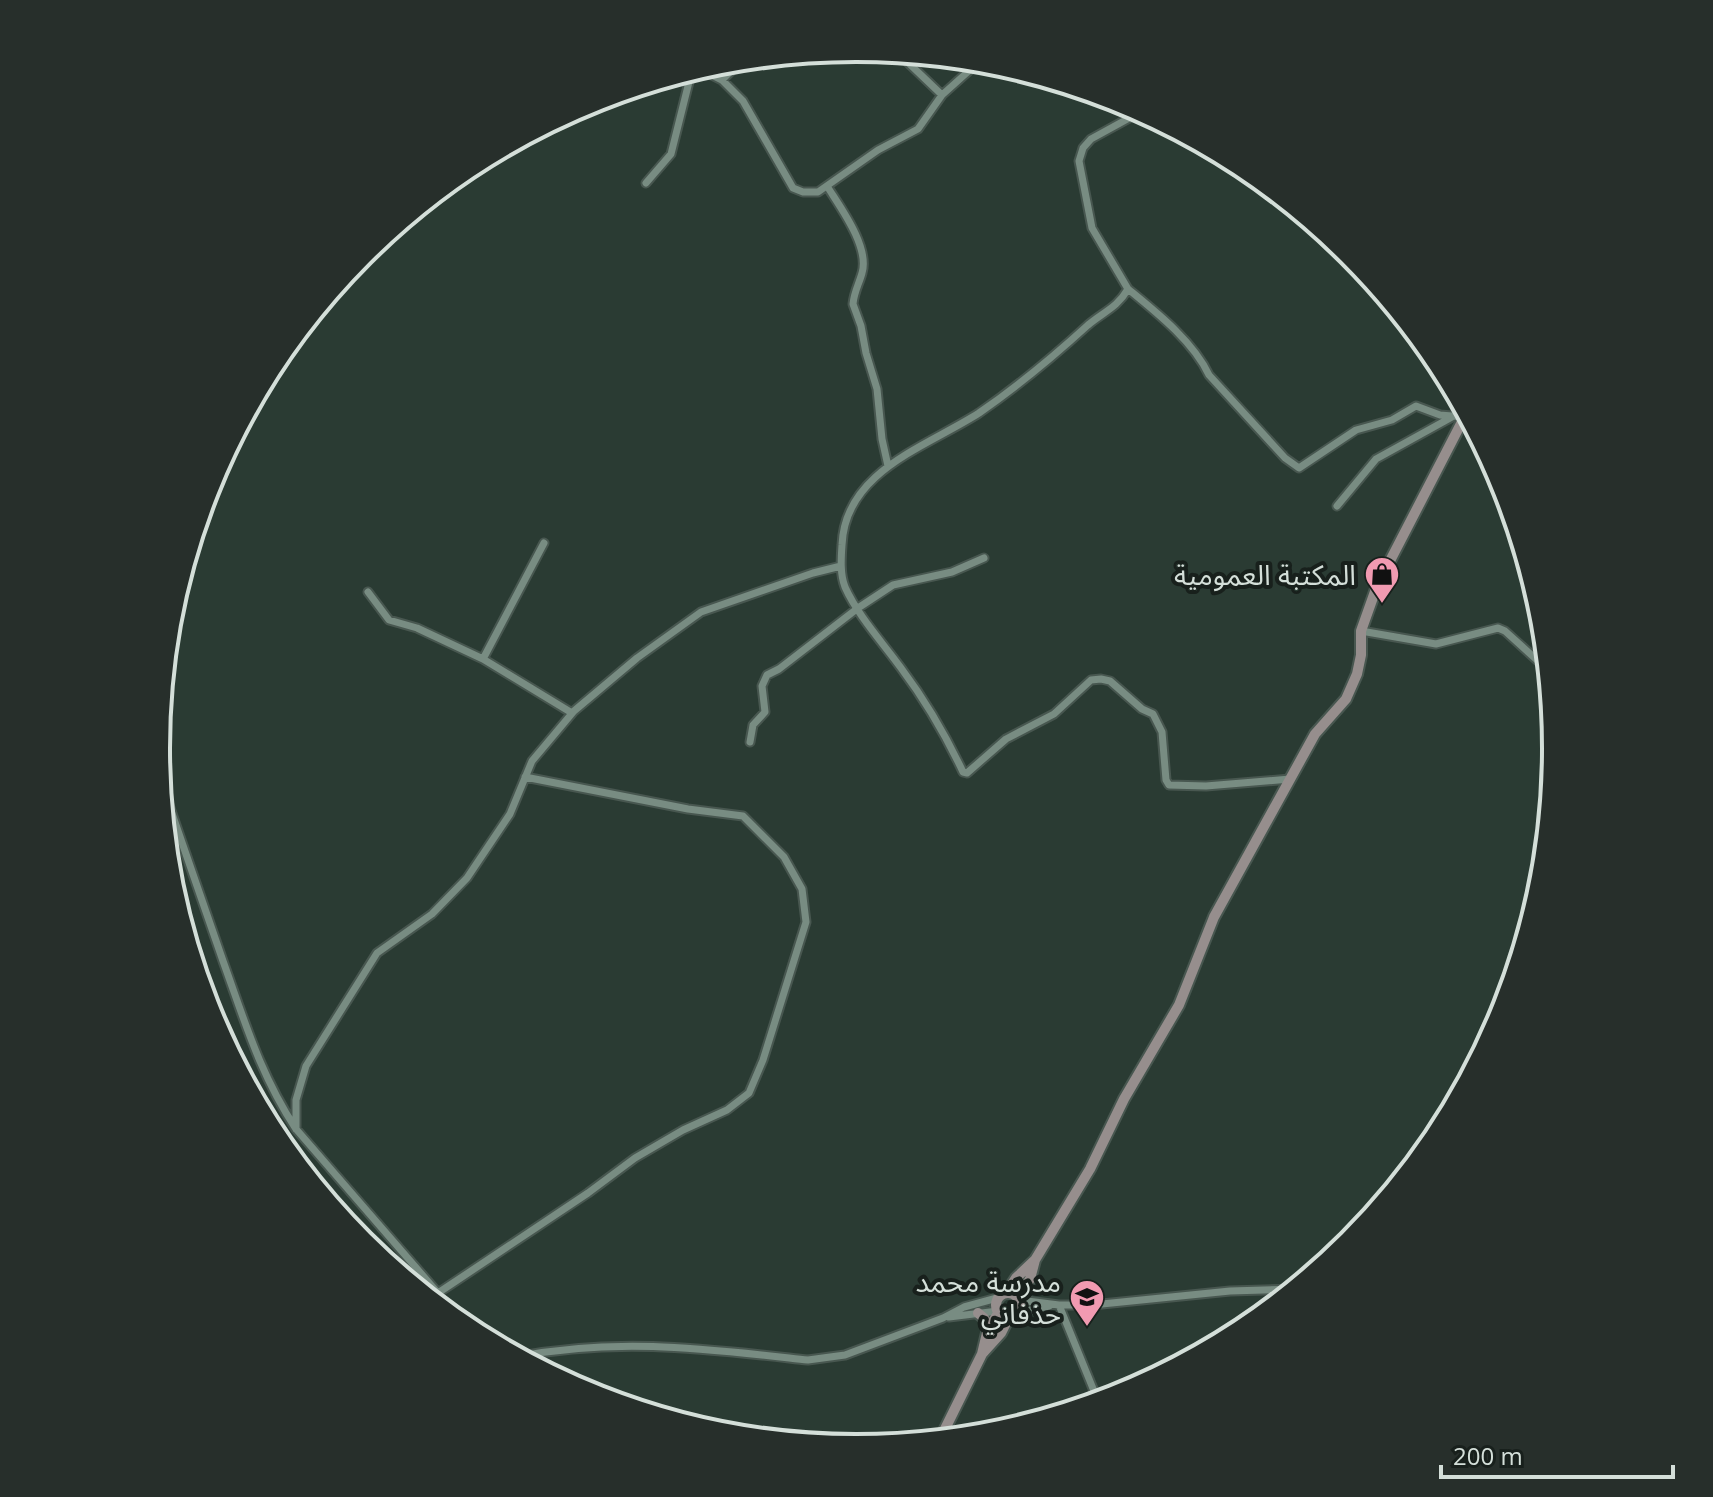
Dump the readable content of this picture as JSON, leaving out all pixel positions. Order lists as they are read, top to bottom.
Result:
{
  "places": {
    "shop": ["المكتبة العمومية"],
    "school or university": ["مدرسة محمد حذفاني"]
  },
  "scale_bar": "200 m"
}
